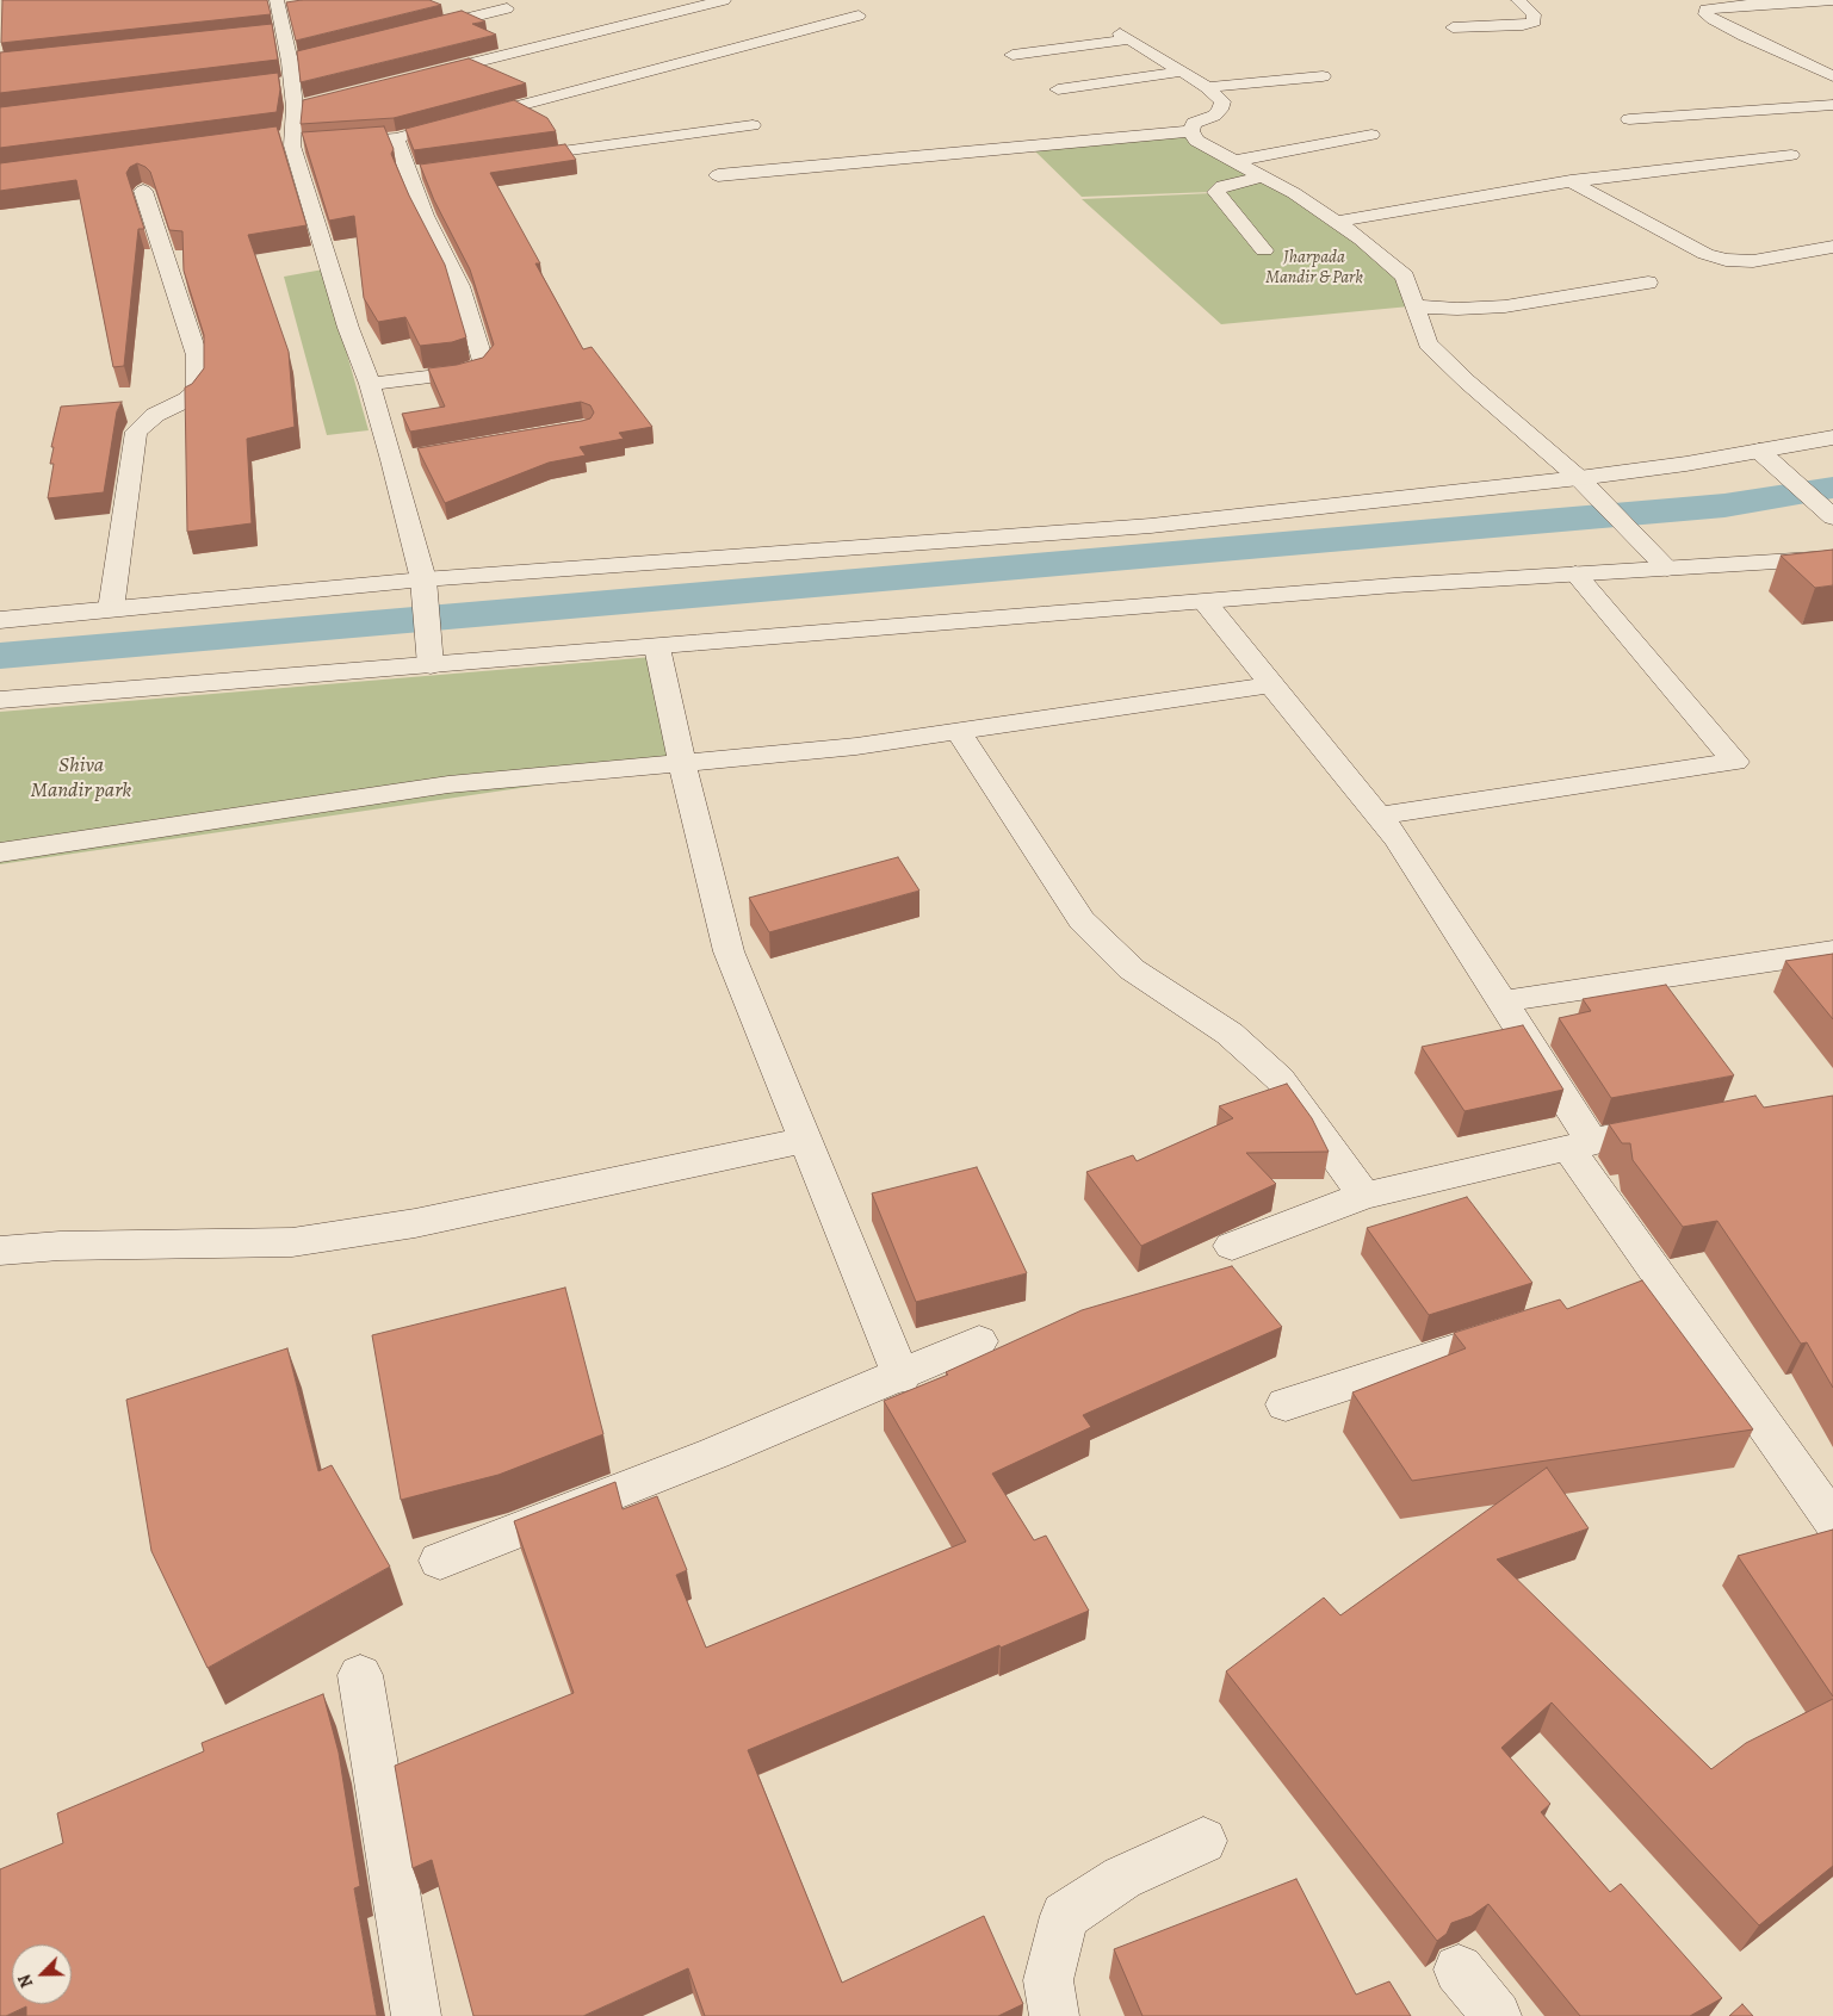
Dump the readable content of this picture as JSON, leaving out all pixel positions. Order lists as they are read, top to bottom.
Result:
{
  "parks": ["Jharpada Mandir & Park", "Shiva Mandir park"],
  "north": "bottom left"
}
